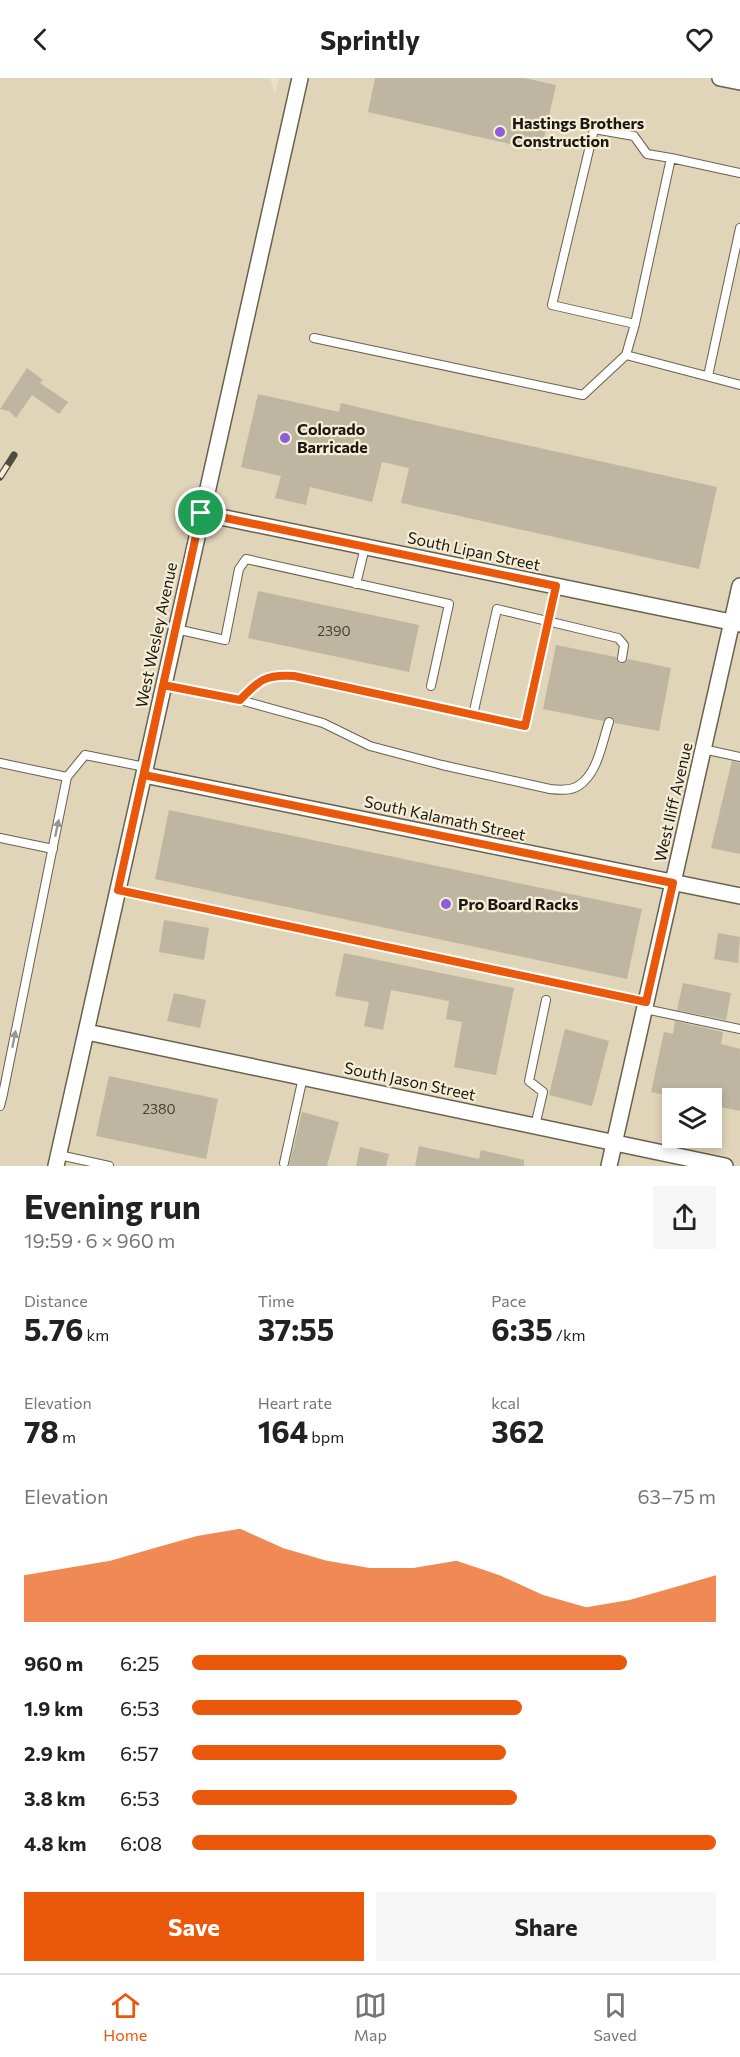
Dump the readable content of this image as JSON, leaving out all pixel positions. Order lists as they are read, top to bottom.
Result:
{
  "streets": {
    "street": [
      "South Lipan Street",
      "West Wesley Avenue",
      "West Iliff Avenue",
      "South Kalamath Street",
      "South Jason Street"
    ]
  },
  "crossings": [
    ["South Lipan Street", "West Wesley Avenue"],
    ["South Lipan Street", "West Iliff Avenue"],
    ["West Wesley Avenue", "South Kalamath Street"],
    ["West Wesley Avenue", "South Jason Street"],
    ["West Iliff Avenue", "South Kalamath Street"],
    ["West Iliff Avenue", "South Jason Street"]
  ],
  "places": ["Hastings Brothers Construction", "Colorado Barricade", "Pro Board Racks"],
  "house_numbers": ["2390", "2380"],
  "page": {
    "header": "Sprintly",
    "heading": ["Evening run", "19:59 · 6 × 960 m"],
    "stats": [
      ["Distance", "5.76 km"],
      ["Time", "37:55"],
      ["Pace", "6:35 /km"],
      ["Elevation", "78 m"],
      ["Heart rate", "164 bpm"],
      ["kcal", "362"]
    ],
    "chart": ["Elevation", "63–75 m"],
    "list": [
      {
        "name": "960 m",
        "note": "6:25"
      },
      {
        "name": "1.9 km",
        "note": "6:53"
      },
      {
        "name": "2.9 km",
        "note": "6:57"
      },
      {
        "name": "3.8 km",
        "note": "6:53"
      },
      {
        "name": "4.8 km",
        "note": "6:08"
      }
    ],
    "buttons": ["Save", "Share"],
    "tabs": ["Home", "Map", "Saved"]
  }
}
